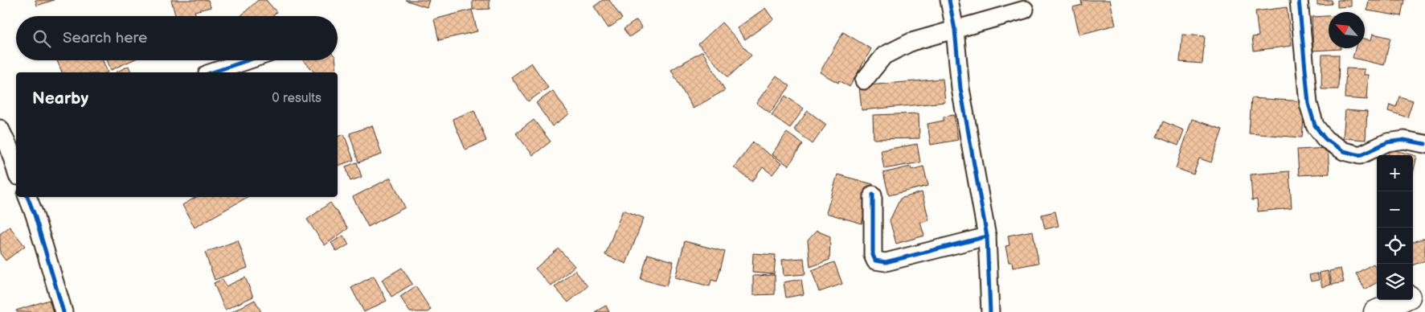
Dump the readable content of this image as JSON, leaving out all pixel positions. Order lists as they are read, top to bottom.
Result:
{
  "north": "top left",
  "page": {
    "search": "Search here",
    "heading": ["Nearby", "0 results"],
    "map_buttons": ["+", "−"]
  }
}
